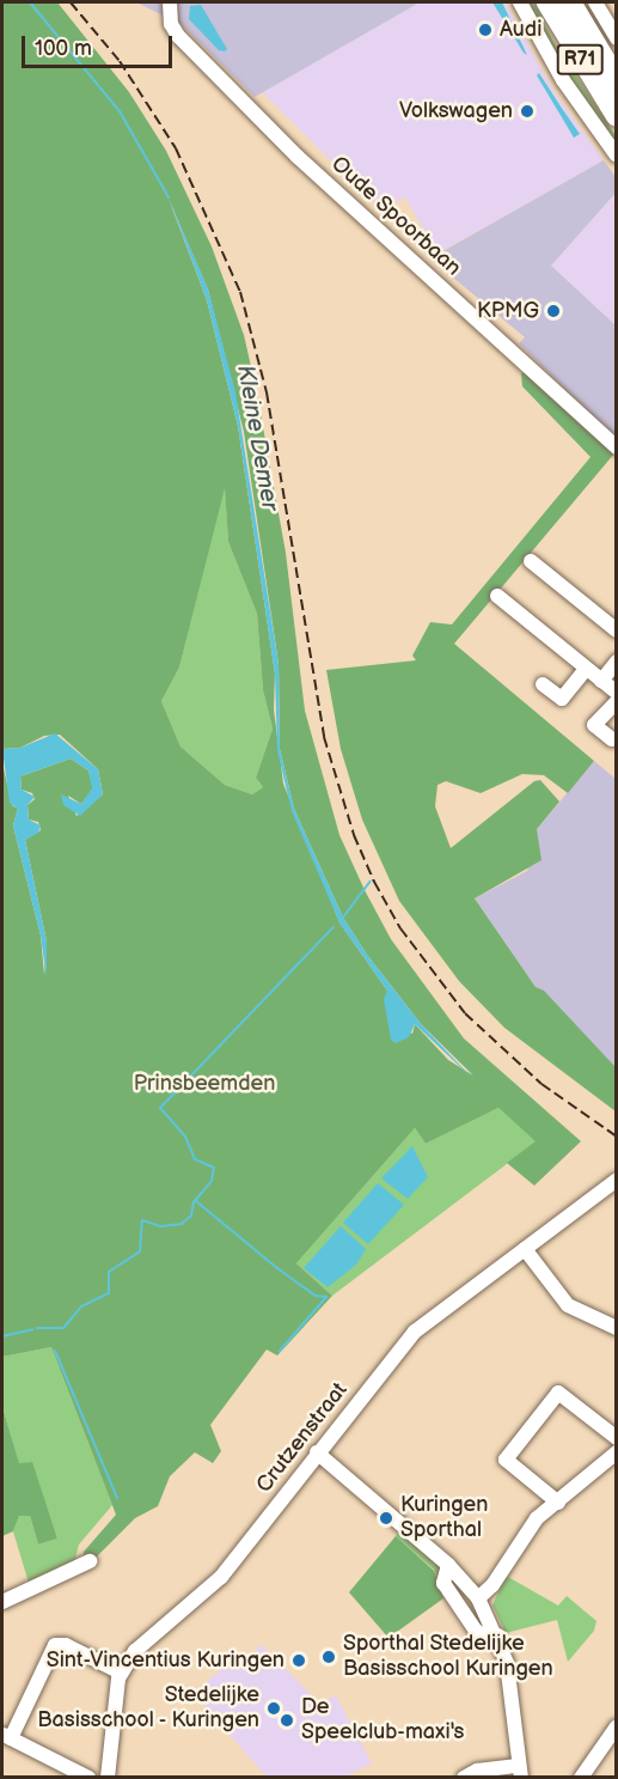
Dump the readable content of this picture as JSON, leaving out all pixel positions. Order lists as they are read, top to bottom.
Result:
{
  "streets": {
    "highway": ["R71"],
    "street": ["Oude Spoorbaan", "Crutzenstraat"]
  },
  "water": ["Kleine Demer"],
  "parks": ["Prinsbeemden"],
  "places": [
    "Audi",
    "Volkswagen",
    "KPMG",
    "Kuringen Sporthal",
    "Sporthal Stedelijke Basisschool Kuringen",
    "Sint-Vincentius Kuringen",
    "Stedelijke Basisschool - Kuringen",
    "De Speelclub-maxi's"
  ],
  "scale_bar": "100 m"
}
